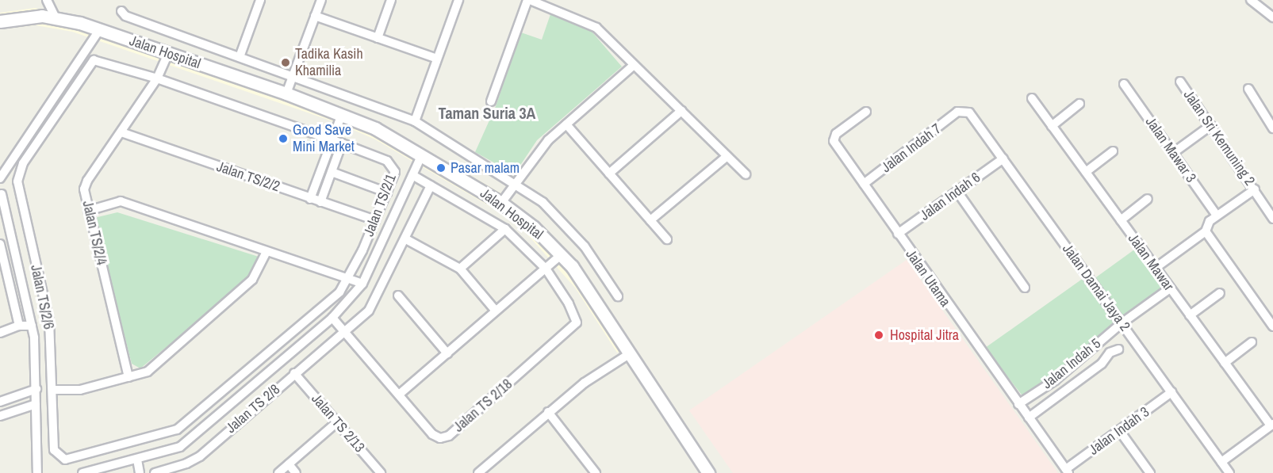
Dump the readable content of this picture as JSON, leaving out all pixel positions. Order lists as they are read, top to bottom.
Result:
{
  "streets": {
    "street": [
      "Jalan Hospital",
      "Jalan Sri Kemuning 2",
      "Jalan Indah 7",
      "Jalan Mawar 3",
      "Jalan TS/2/2",
      "Jalan Indah 6",
      "Jalan TS/2/1",
      "Jalan TS/2/4",
      "Jalan Mawar",
      "Jalan Utama",
      "Jalan Damai Jaya 2",
      "Jalan TS/2/6",
      "Jalan Indah 5",
      "Jalan TS 2/18",
      "Jalan TS 2/8",
      "Jalan TS 2/13",
      "Jalan Indah 3"
    ]
  },
  "crossings": [
    ["Jalan Hospital", "Jalan TS/2/4"],
    ["Jalan Indah 7", "Jalan Utama"],
    ["Jalan Indah 7", "Jalan Damai Jaya 2"],
    ["Jalan TS/2/2", "Jalan TS/2/1"],
    ["Jalan TS/2/2", "Jalan TS/2/4"],
    ["Jalan Indah 6", "Jalan Utama"],
    ["Jalan Indah 6", "Jalan Damai Jaya 2"],
    ["Jalan TS/2/1", "Jalan TS/2/6"],
    ["Jalan TS/2/4", "Jalan TS/2/6"],
    ["Jalan Mawar", "Jalan Indah 5"],
    ["Jalan Utama", "Jalan Indah 5"],
    ["Jalan Utama", "Jalan Indah 3"],
    ["Jalan Damai Jaya 2", "Jalan Indah 5"],
    ["Jalan Damai Jaya 2", "Jalan Indah 3"],
    ["Jalan TS 2/18", "Jalan TS 2/8"],
    ["Jalan TS 2/8", "Jalan TS 2/13"]
  ],
  "districts": ["Taman Suria 3A"],
  "places": [
    "Tadika Kasih Khamilia",
    "Good Save Mini Market",
    "Pasar malam",
    "Hospital Jitra"
  ]
}
